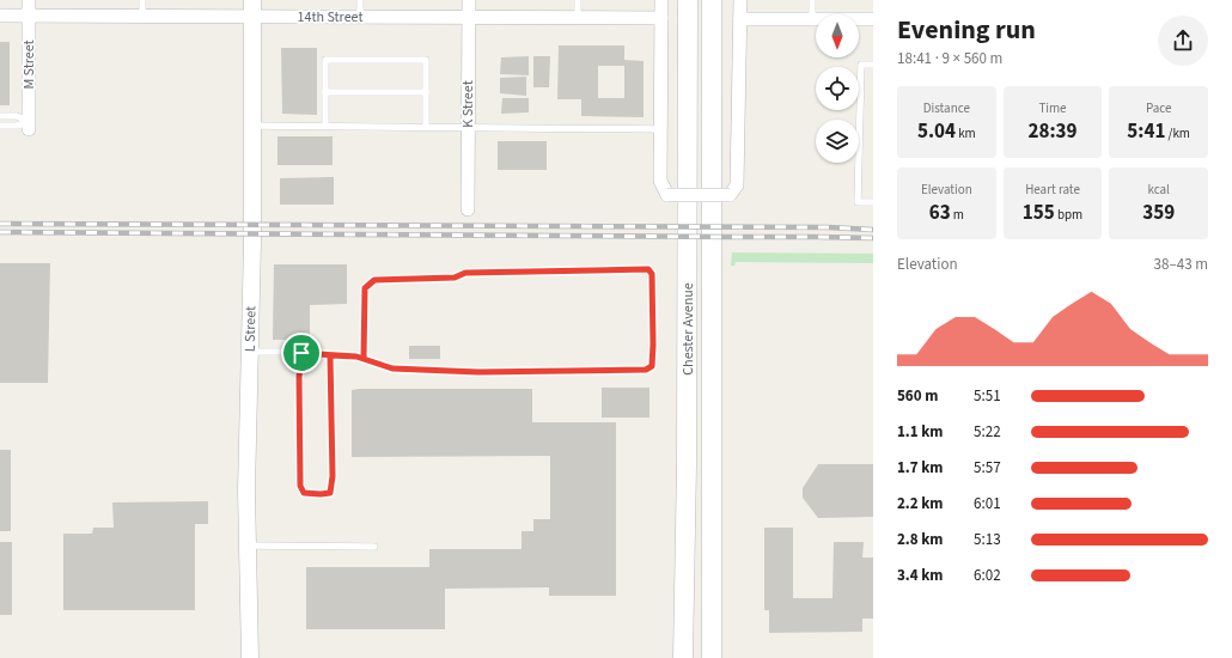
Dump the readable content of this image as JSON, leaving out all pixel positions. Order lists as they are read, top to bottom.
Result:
{
  "streets": {
    "main road": ["Chester Avenue"],
    "street": [
      "14th Street",
      "M Street",
      "K Street",
      "L Street"
    ]
  },
  "crossings": [
    ["14th Street", "M Street"],
    ["14th Street", "K Street"],
    ["14th Street", "L Street"]
  ],
  "north": "bottom",
  "page": {
    "heading": ["Evening run", "18:41 · 9 × 560 m"],
    "stats": [
      ["Distance", "5.04 km"],
      ["Time", "28:39"],
      ["Pace", "5:41 /km"],
      ["Elevation", "63 m"],
      ["Heart rate", "155 bpm"],
      ["kcal", "359"]
    ],
    "chart": ["Elevation", "38–43 m"],
    "list": [
      {
        "name": "560 m",
        "note": "5:51"
      },
      {
        "name": "1.1 km",
        "note": "5:22"
      },
      {
        "name": "1.7 km",
        "note": "5:57"
      },
      {
        "name": "2.2 km",
        "note": "6:01"
      },
      {
        "name": "2.8 km",
        "note": "5:13"
      },
      {
        "name": "3.4 km",
        "note": "6:02"
      }
    ]
  }
}
